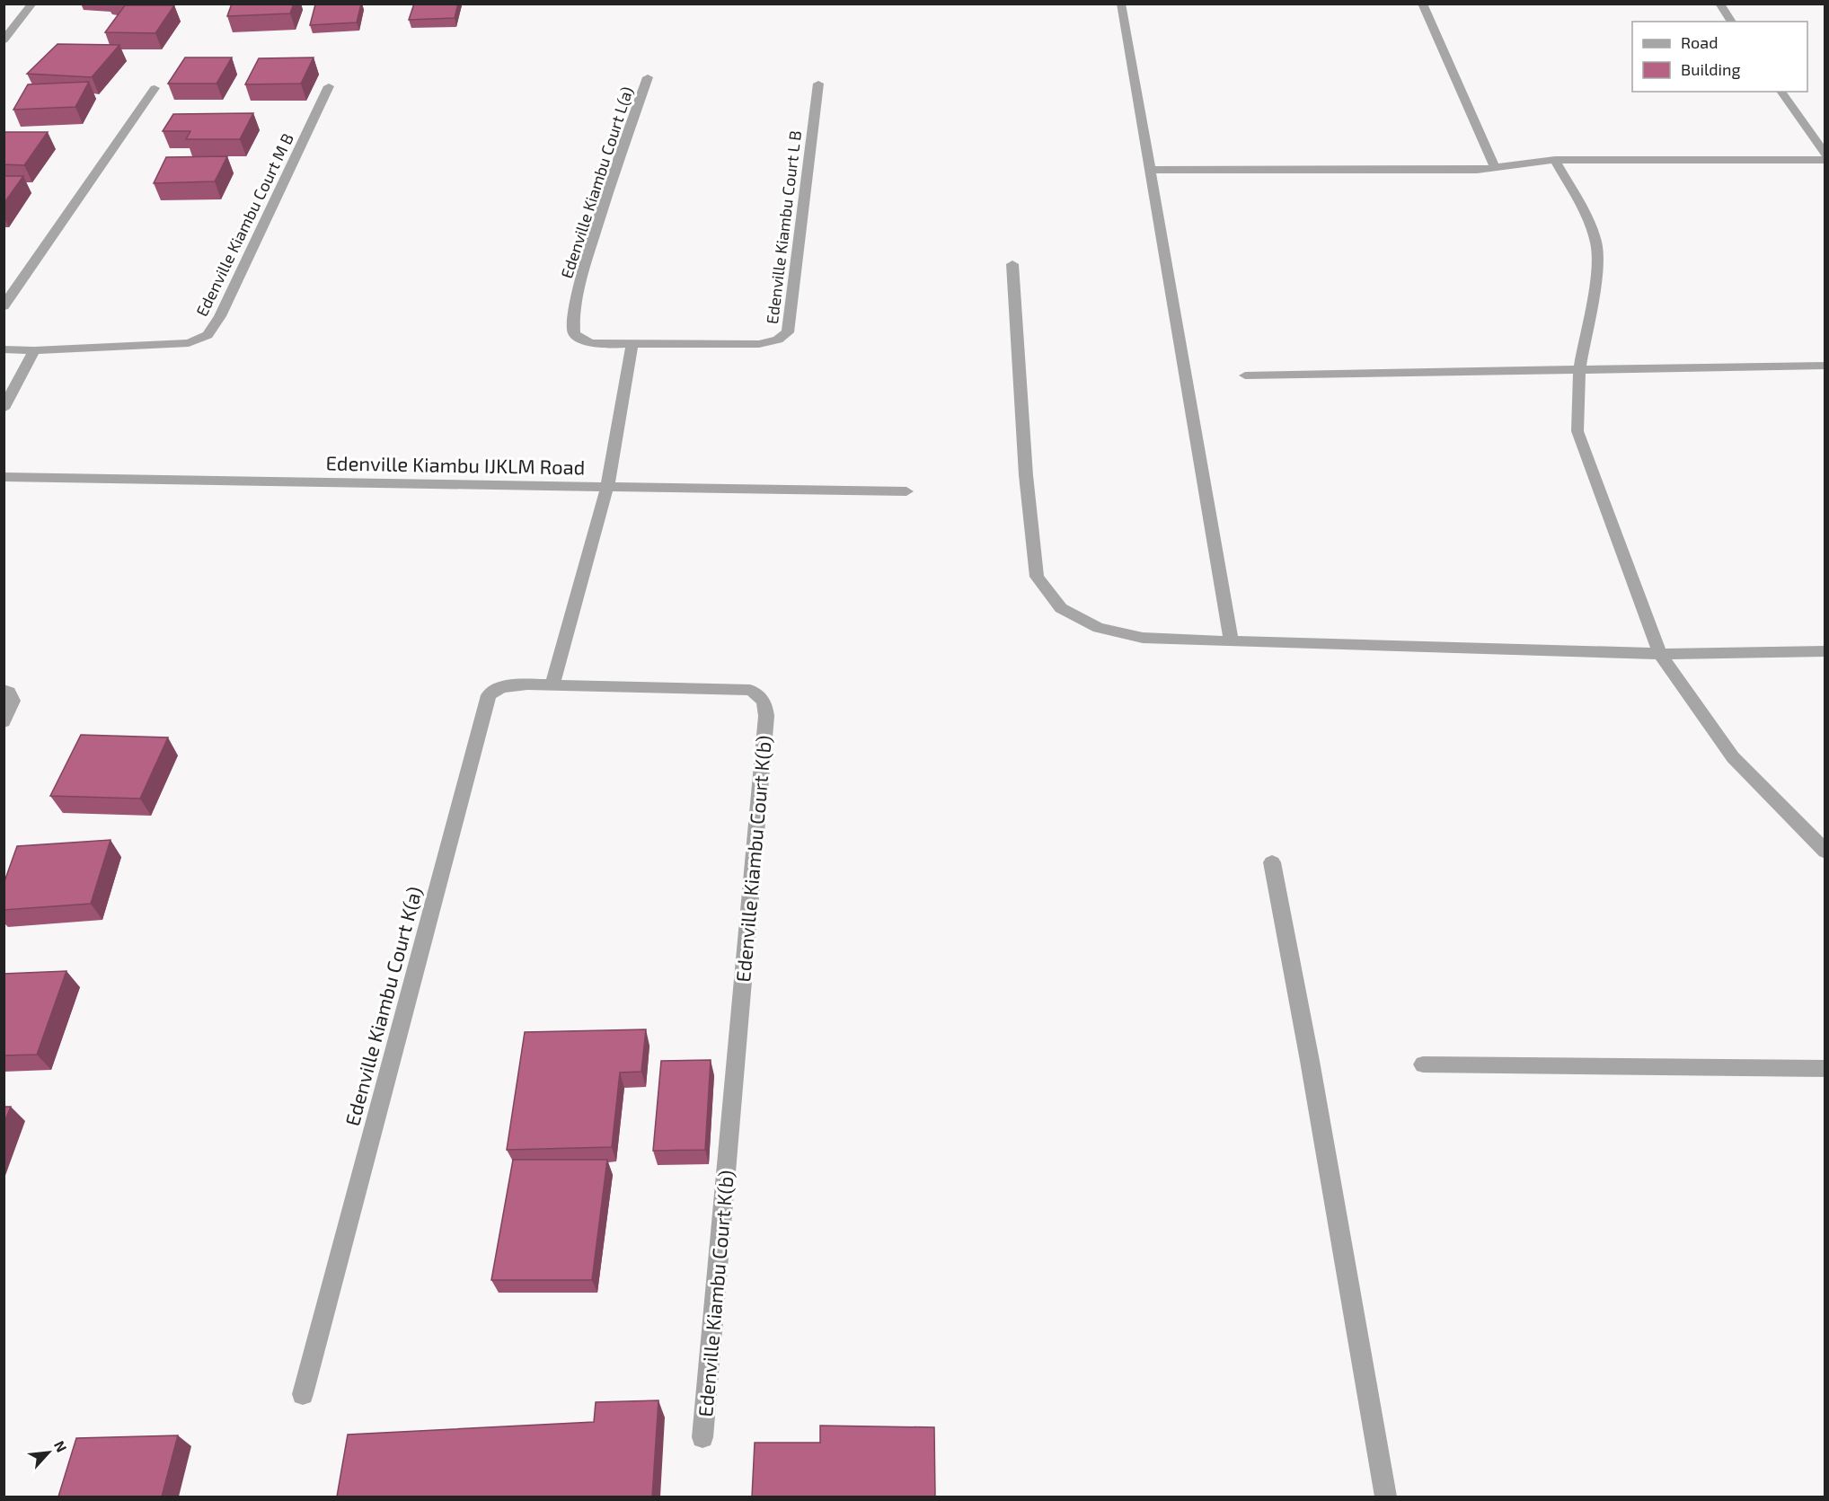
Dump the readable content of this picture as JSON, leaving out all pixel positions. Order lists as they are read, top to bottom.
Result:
{
  "streets": {
    "street": [
      "Edenville Kiambu Court L(a)",
      "Edenville Kiambu Court M B",
      "Edenville Kiambu Court L B",
      "Edenville Kiambu IJKLM Road",
      "Edenville Kiambu Court K(b)",
      "Edenville Kiambu Court K(a)"
    ]
  },
  "crossings": [
    ["Edenville Kiambu Court L(a)", "Edenville Kiambu Court L B"],
    ["Edenville Kiambu Court K(b)", "Edenville Kiambu Court K(a)"]
  ],
  "legend": ["Road", "Building"],
  "north": "top right"
}
